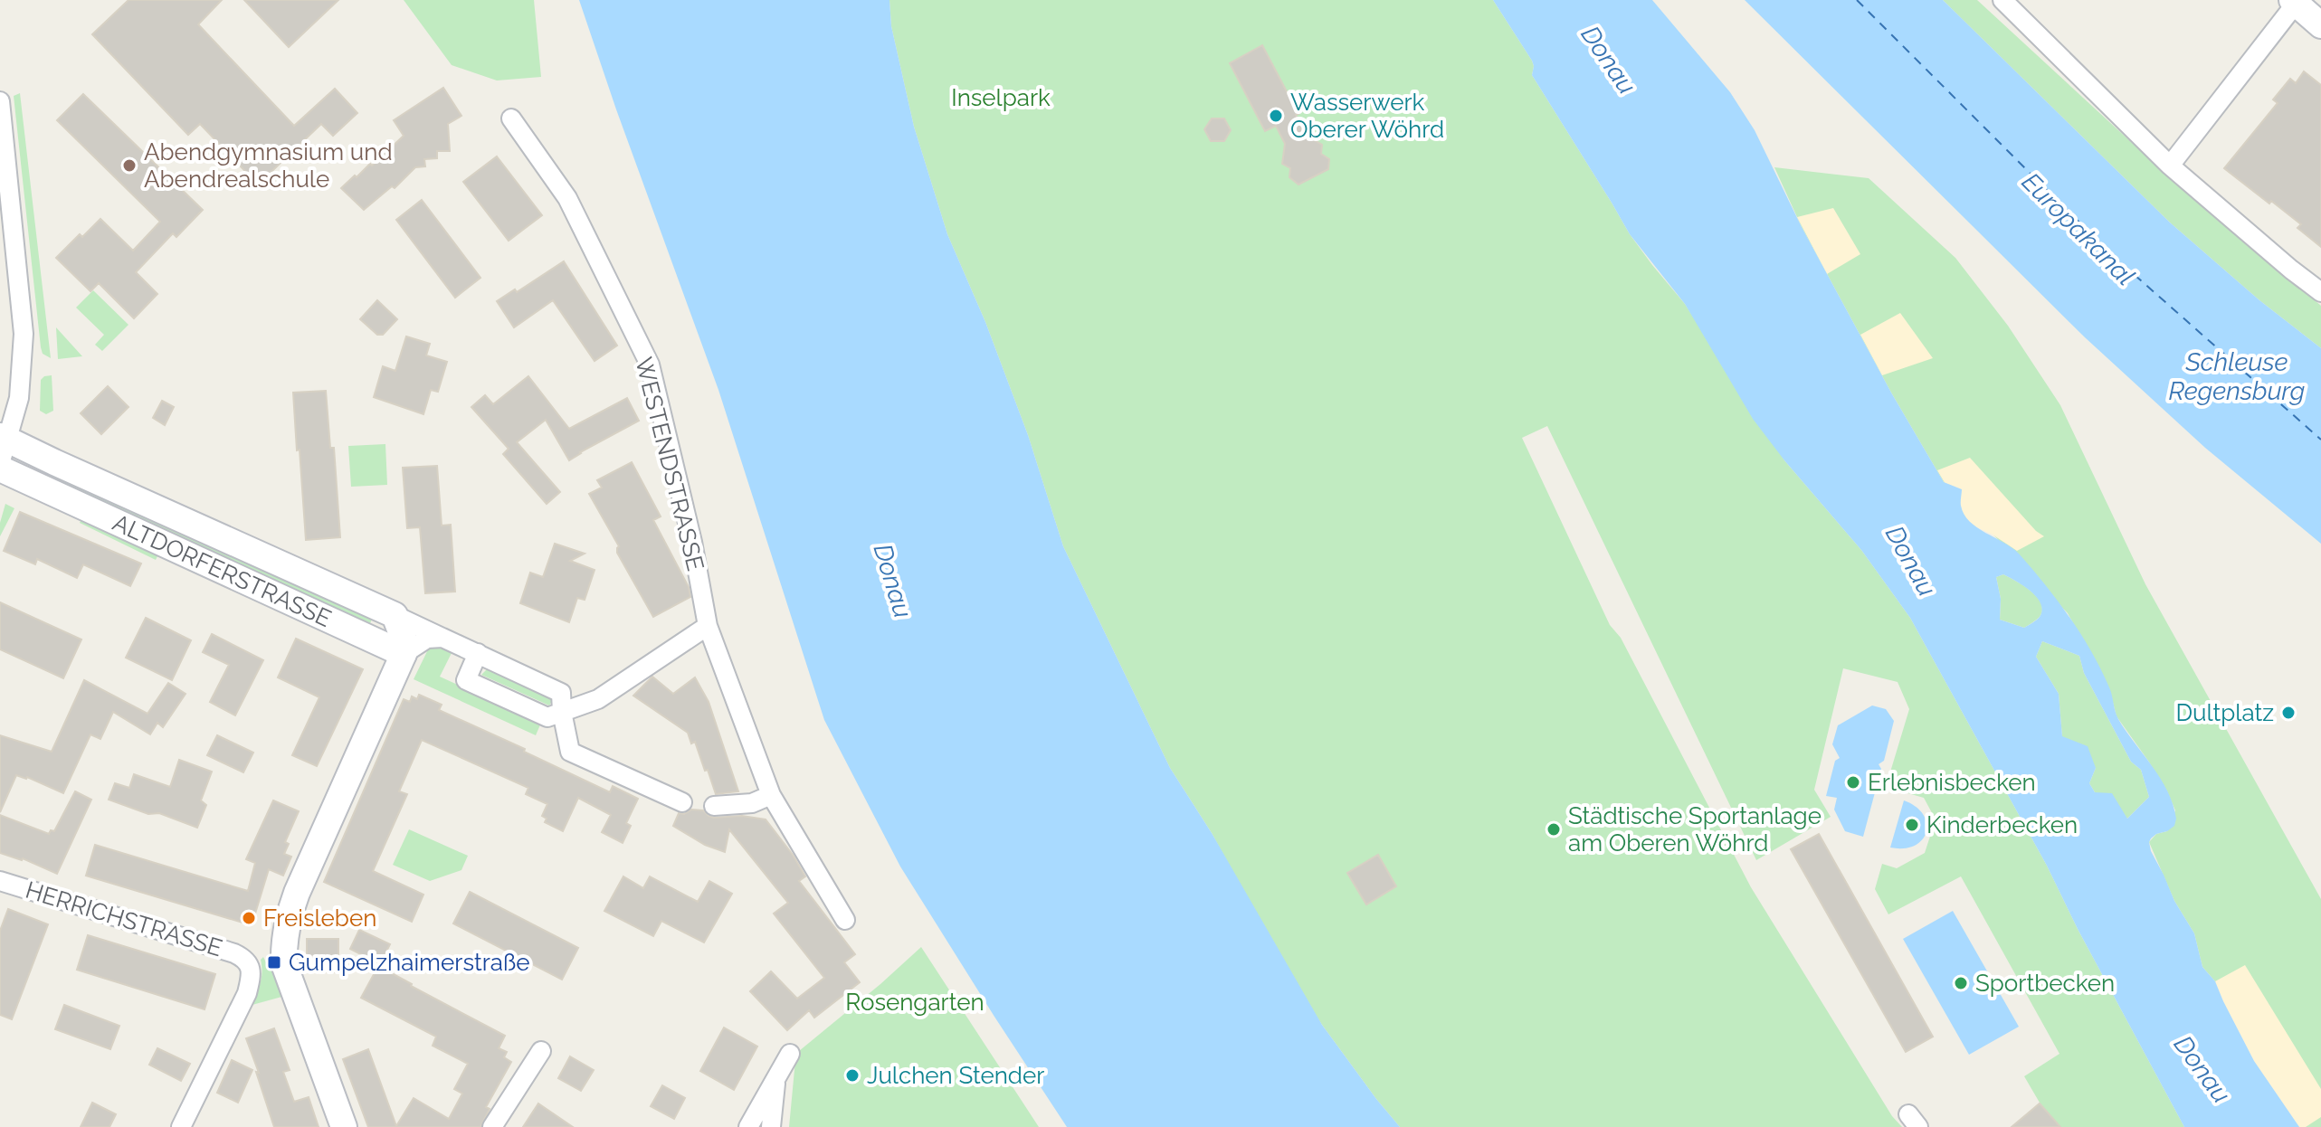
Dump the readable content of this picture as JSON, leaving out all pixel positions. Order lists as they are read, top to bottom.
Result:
{
  "streets": {
    "street": ["WESTENDSTRASSE", "ALTDORFERSTRASSE", "HERRICHSTRASSE"]
  },
  "water": ["Donau", "Europakanal", "Schleuse Regensburg"],
  "parks": ["Inselpark", "Rosengarten"],
  "places": {
    "other": [
      "Wasserwerk Oberer Wöhrd",
      "Abendgymnasium und Abendrealschule",
      "Dultplatz",
      "Erlebnisbecken",
      "Kinderbecken",
      "Städtische Sportanlage am Oberen Wöhrd",
      "Freisleben",
      "Sportbecken",
      "Julchen Stender"
    ],
    "transit": ["Gumpelzhaimerstraße"]
  }
}
